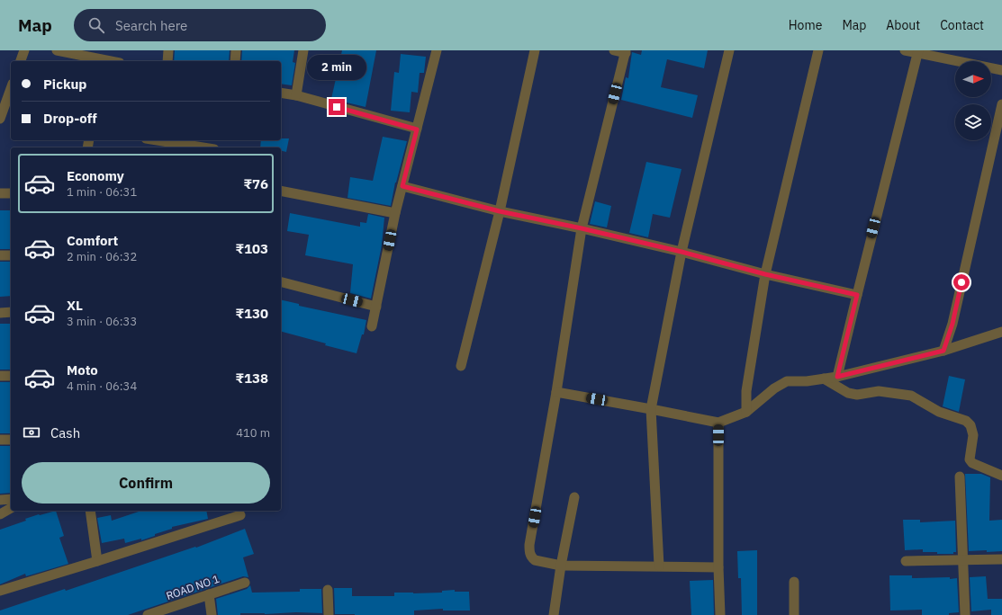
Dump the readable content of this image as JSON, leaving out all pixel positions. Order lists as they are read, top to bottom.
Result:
{
  "streets": {
    "street": ["ROAD NO 1"]
  },
  "north": "right",
  "page": {
    "header": "Map",
    "search": "Search here",
    "nav": [
      "Home",
      "Map",
      "About",
      "Contact"
    ],
    "bubble": "2 min",
    "banner": ["Pickup", "Drop-off"],
    "list": [
      {
        "name": "Economy",
        "note": "1 min · 06:31",
        "value": "₹76"
      },
      {
        "name": "Comfort",
        "note": "2 min · 06:32",
        "value": "₹103"
      },
      {
        "name": "XL",
        "note": "3 min · 06:33",
        "value": "₹130"
      },
      {
        "name": "Moto",
        "note": "4 min · 06:34",
        "value": "₹138"
      }
    ],
    "pay": ["Cash", "410 m"],
    "buttons": "Confirm"
  }
}
